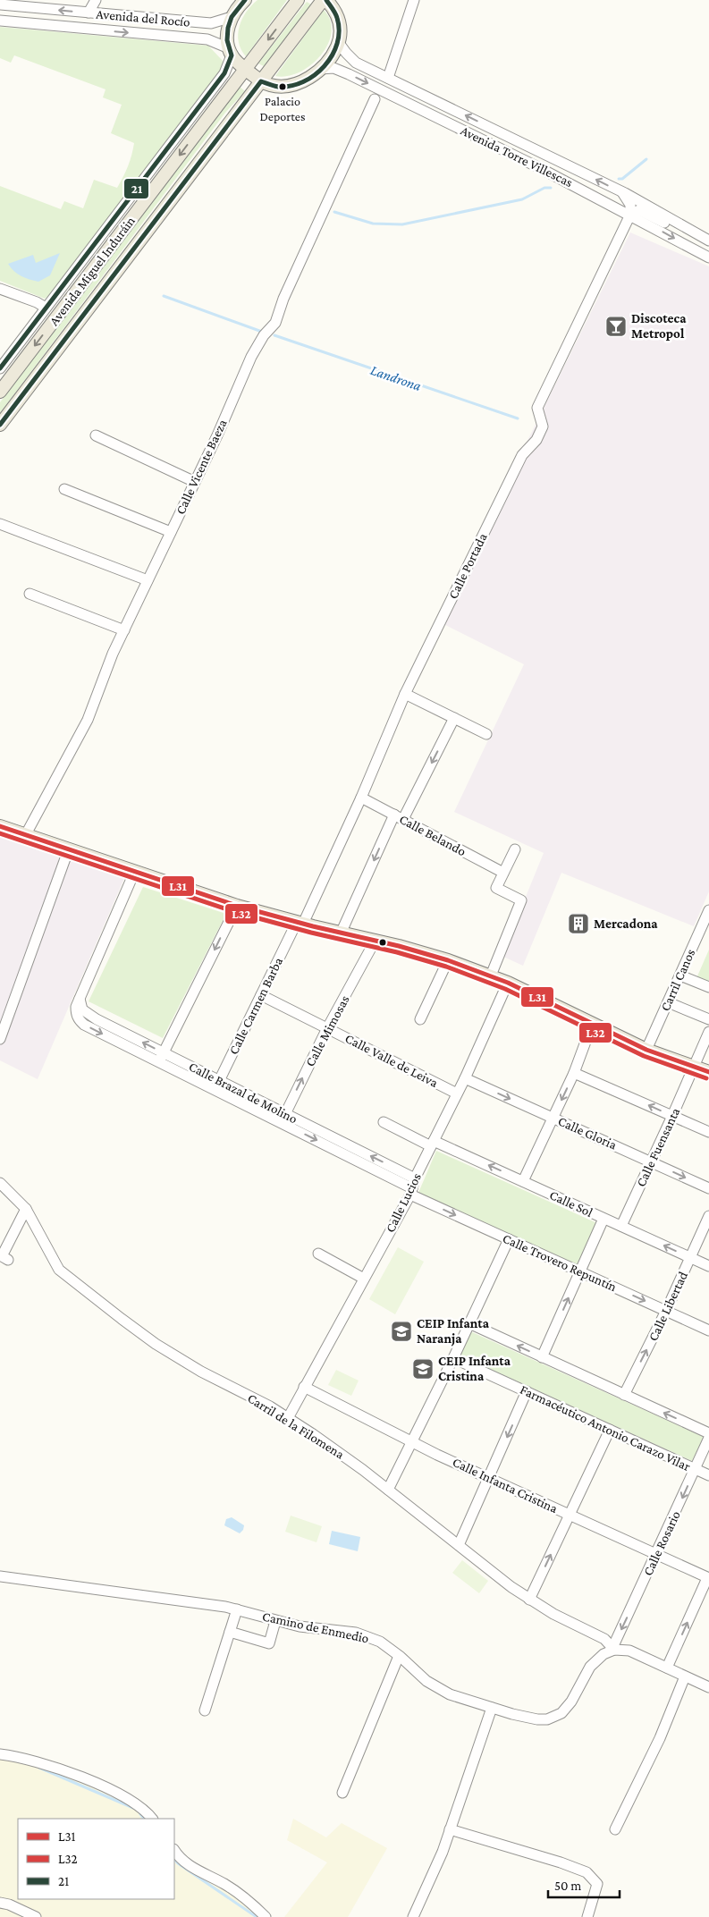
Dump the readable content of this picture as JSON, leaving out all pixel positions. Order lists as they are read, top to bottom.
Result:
{
  "streets": {
    "main road": ["Avenida Miguel Induráin"],
    "street": [
      "Avenida del Rocío",
      "Avenida Torre Villescas",
      "Calle Vicente Baeza",
      "Calle Portada",
      "Calle Belando",
      "Carril Canos",
      "Calle Carmen Barba",
      "Calle Mimosas",
      "Calle Valle de Leiva",
      "Calle Gloria",
      "Calle Fuensanta",
      "Calle Lucios",
      "Calle Sol",
      "Calle Trovero Repuntín",
      "Calle Libertad",
      "Carril de la Filomena",
      "Farmacéutico Antonio Carazo Vilar",
      "Calle Infanta Cristina",
      "Calle Rosario",
      "Camino de Enmedio"
    ]
  },
  "crossings": [
    ["Avenida Torre Villescas", "Calle Portada"],
    ["Calle Portada", "Calle Belando"],
    ["Calle Portada", "Calle Carmen Barba"],
    ["Calle Carmen Barba", "Calle Valle de Leiva"],
    ["Calle Carmen Barba", "Calle Trovero Repuntín"],
    ["Calle Mimosas", "Calle Valle de Leiva"],
    ["Calle Mimosas", "Calle Trovero Repuntín"],
    ["Calle Valle de Leiva", "Calle Lucios"],
    ["Calle Gloria", "Calle Fuensanta"],
    ["Calle Gloria", "Calle Lucios"],
    ["Calle Fuensanta", "Calle Sol"],
    ["Calle Lucios", "Calle Sol"],
    ["Calle Lucios", "Calle Trovero Repuntín"],
    ["Calle Lucios", "Carril de la Filomena"],
    ["Calle Lucios", "Calle Infanta Cristina"],
    ["Calle Sol", "Calle Libertad"],
    ["Calle Trovero Repuntín", "Calle Libertad"],
    ["Carril de la Filomena", "Calle Rosario"],
    ["Carril de la Filomena", "Camino de Enmedio"],
    ["Farmacéutico Antonio Carazo Vilar", "Calle Rosario"],
    ["Calle Infanta Cristina", "Calle Rosario"],
    ["Calle Rosario", "Camino de Enmedio"]
  ],
  "one_way": [
    "Calle Mimosas",
    "Calle Gloria",
    "Calle Sol",
    "Calle Libertad"
  ],
  "water": ["Landrona"],
  "places": {
    "other": ["Palacio Deportes"],
    "bar": ["Discoteca Metropol"],
    "building": ["Mercadona"],
    "school or university": ["CEIP Infanta Naranja", "CEIP Infanta Cristina"]
  },
  "lines": ["transit line 21", "transit line L31", "transit line L32"],
  "legend": ["L31", "L32", "21"],
  "scale_bar": "50 m"
}
